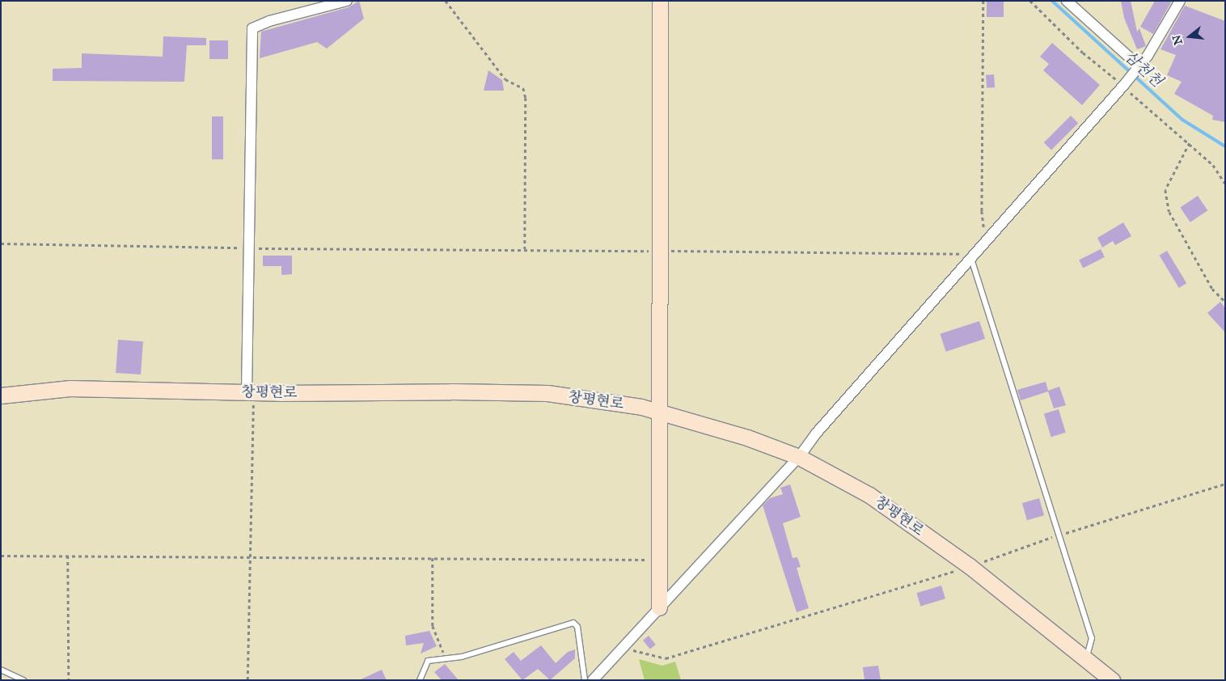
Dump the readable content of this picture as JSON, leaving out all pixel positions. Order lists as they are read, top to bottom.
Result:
{
  "streets": {
    "main road": ["창평현로"]
  },
  "water": ["삼천천"],
  "north": "left"
}
